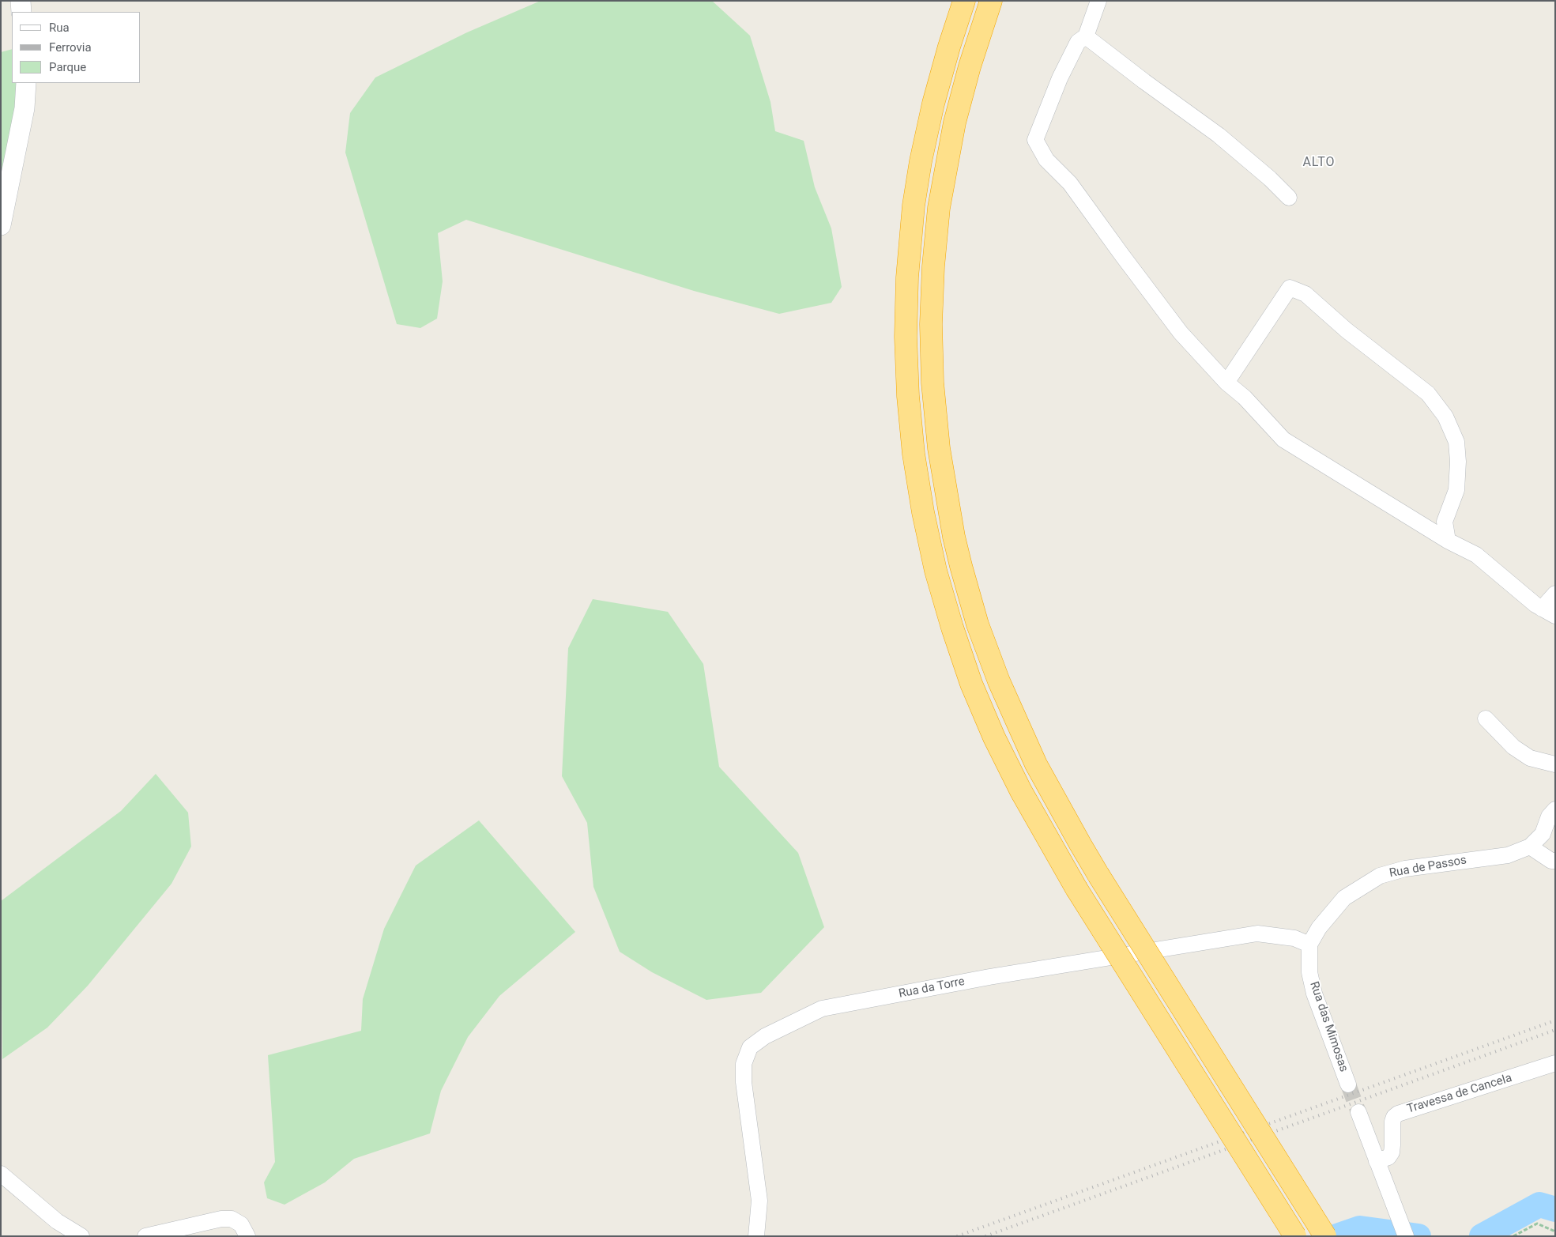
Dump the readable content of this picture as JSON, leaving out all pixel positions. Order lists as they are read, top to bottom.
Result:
{
  "streets": {
    "street": [
      "Rua de Passos",
      "Rua da Torre",
      "Rua das Mimosas",
      "Travessa de Cancela"
    ]
  },
  "crossings": [
    ["Rua de Passos", "Rua da Torre"],
    ["Rua de Passos", "Rua das Mimosas"],
    ["Rua da Torre", "Rua das Mimosas"]
  ],
  "districts": ["ALTO"],
  "legend": ["Rua", "Ferrovia", "Parque"]
}
